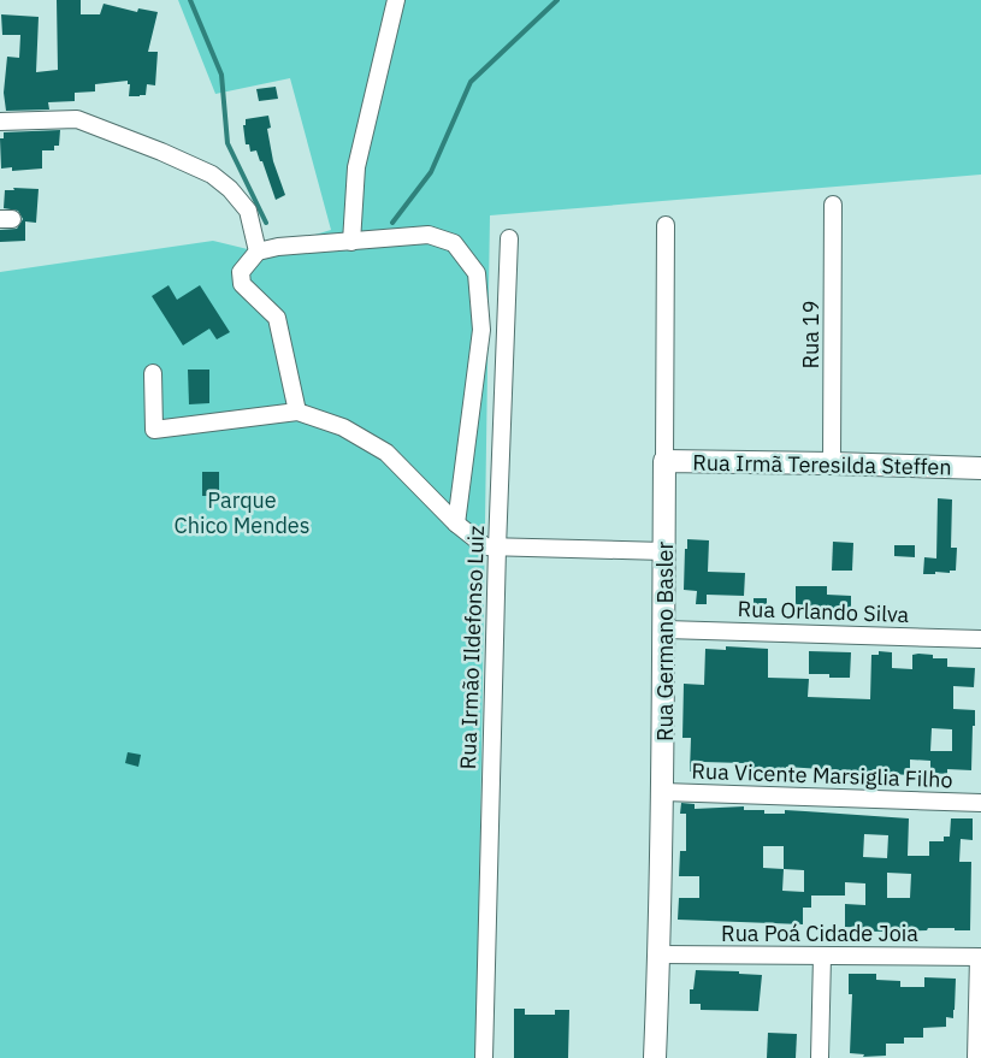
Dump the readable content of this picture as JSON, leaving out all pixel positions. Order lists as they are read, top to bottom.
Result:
{
  "streets": {
    "street": [
      "Rua 19",
      "Rua Irmã Teresilda Steffen",
      "Rua Orlando Silva",
      "Rua Germano Basler",
      "Rua Irmão Ildefonso Luiz",
      "Rua Vicente Marsiglia Filho",
      "Rua Poá Cidade Joia"
    ]
  },
  "crossings": [
    ["Rua 19", "Rua Irmã Teresilda Steffen"],
    ["Rua Irmã Teresilda Steffen", "Rua Germano Basler"],
    ["Rua Orlando Silva", "Rua Germano Basler"],
    ["Rua Germano Basler", "Rua Vicente Marsiglia Filho"],
    ["Rua Germano Basler", "Rua Poá Cidade Joia"]
  ],
  "parks": ["Parque Chico Mendes"]
}
